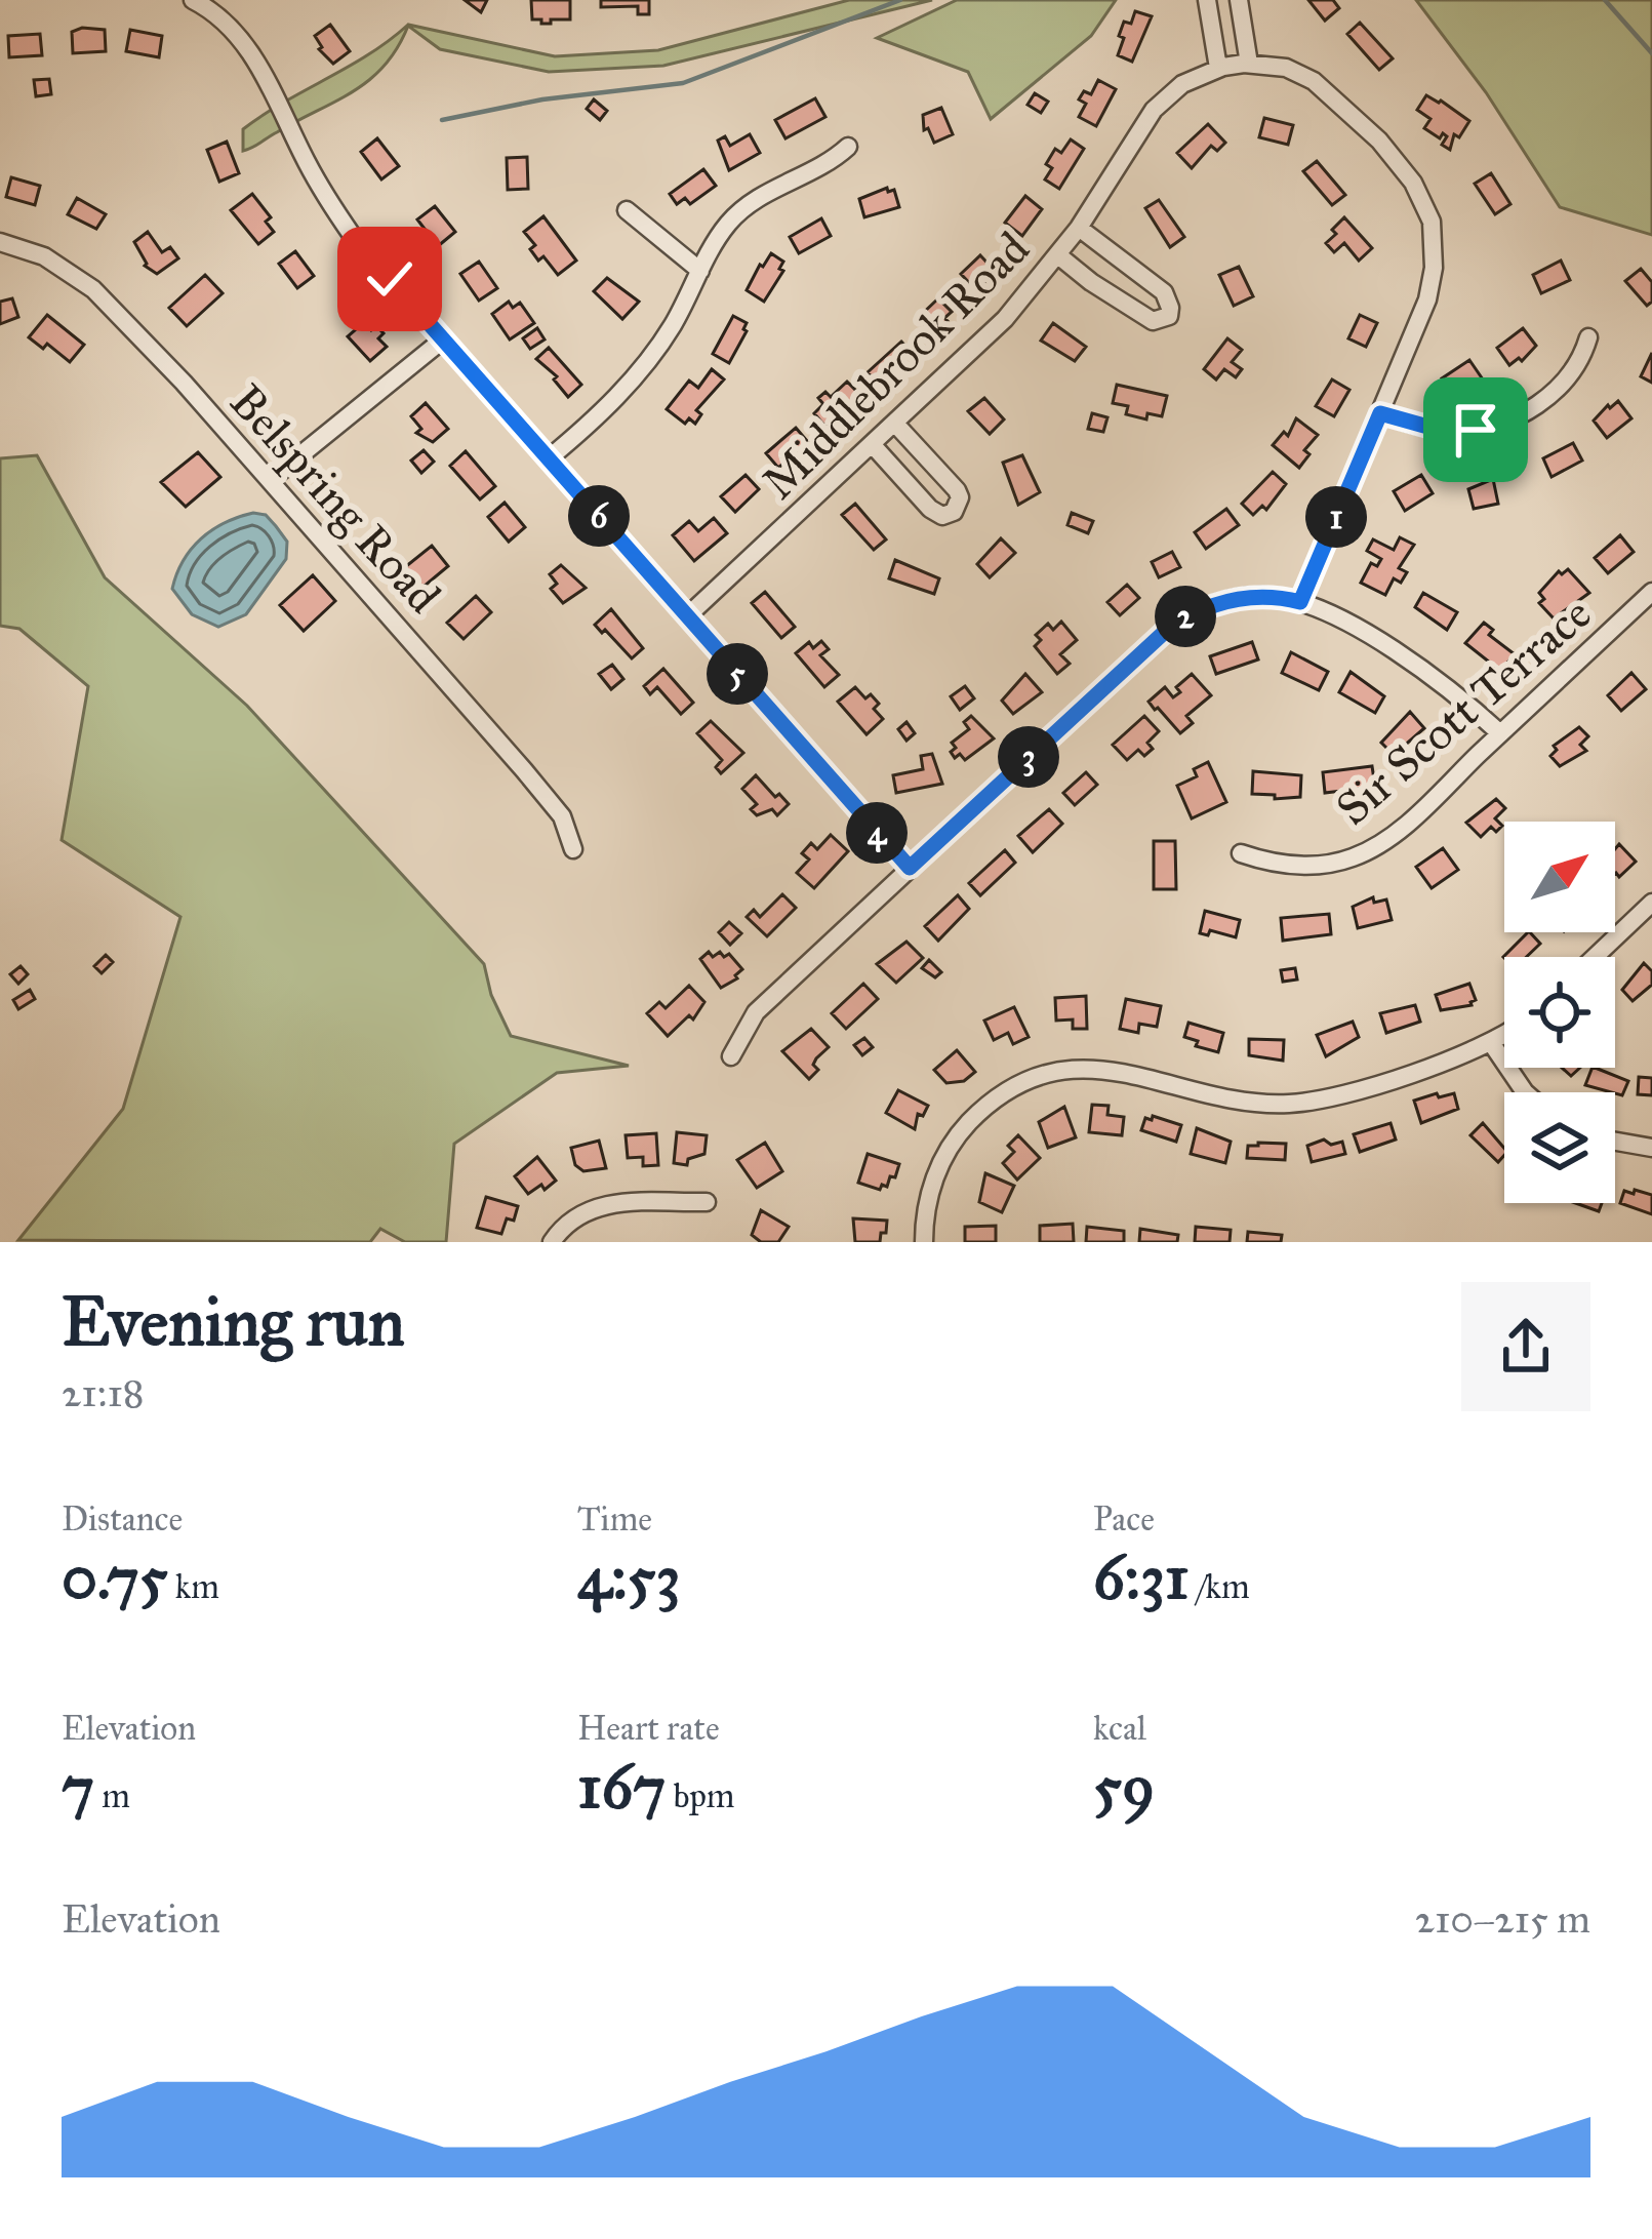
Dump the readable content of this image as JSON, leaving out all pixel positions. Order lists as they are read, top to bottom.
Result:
{
  "streets": {
    "street": ["Middlebrook Road", "Belspring Road", "Sir Scott Terrace"]
  },
  "north": "top right",
  "page": {
    "pins": [
      "6",
      "1",
      "2",
      "5",
      "3",
      "4"
    ],
    "heading": ["Evening run", "21:18"],
    "stats": [
      ["Distance", "0.75 km"],
      ["Time", "4:53"],
      ["Pace", "6:31 /km"],
      ["Elevation", "7 m"],
      ["Heart rate", "167 bpm"],
      ["kcal", "59"]
    ],
    "chart": ["Elevation", "210–215 m"]
  }
}
